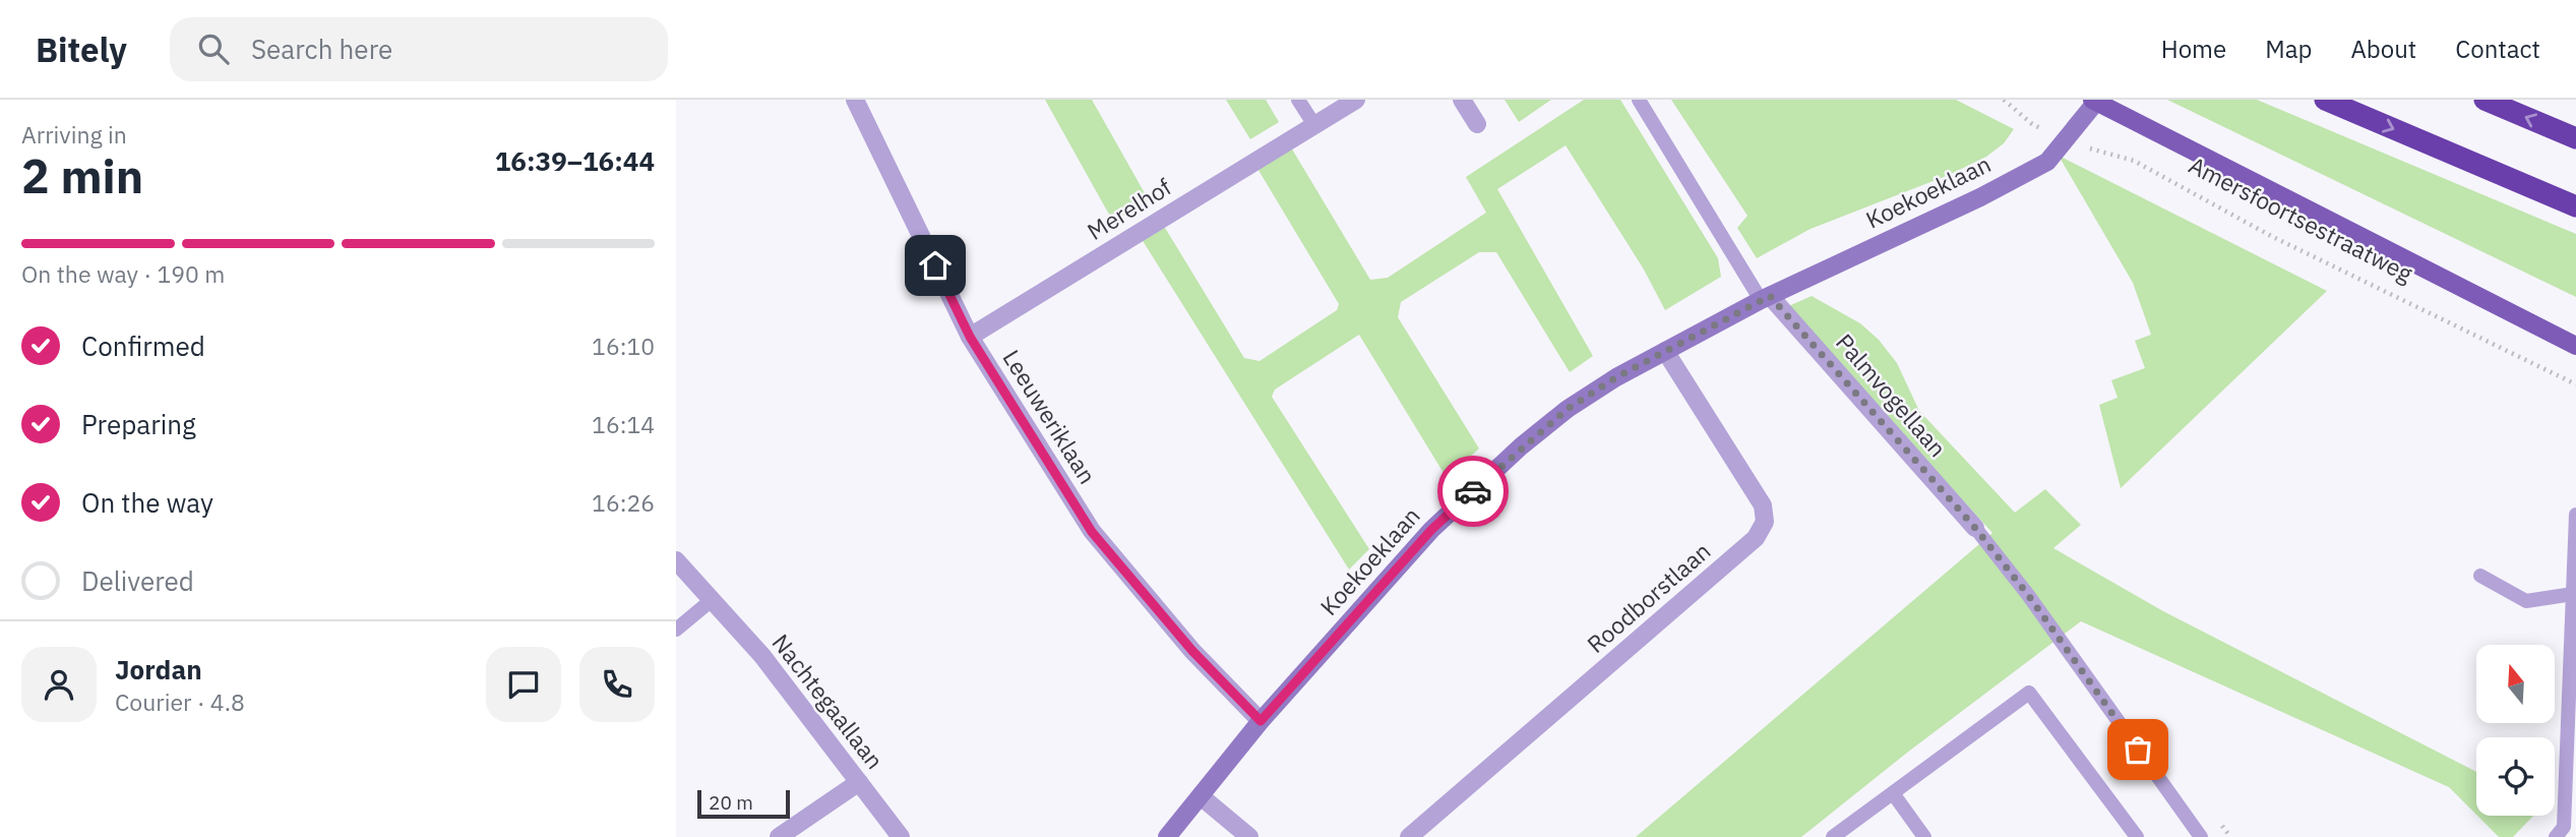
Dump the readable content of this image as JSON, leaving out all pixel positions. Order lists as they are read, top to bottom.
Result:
{
  "streets": {
    "main road": ["Amersfoortsestraatweg"],
    "street": [
      "Koekoeklaan",
      "Merelhof",
      "Palmvogellaan",
      "Leeuweriklaan",
      "Roodborstlaan",
      "Nachtegaallaan"
    ]
  },
  "crossings": [
    ["Koekoeklaan", "Amersfoortsestraatweg"],
    ["Koekoeklaan", "Palmvogellaan"],
    ["Koekoeklaan", "Leeuweriklaan"],
    ["Koekoeklaan", "Roodborstlaan"],
    ["Merelhof", "Leeuweriklaan"]
  ],
  "scale_bar": "20 m",
  "north": "top",
  "page": {
    "header": "Bitely",
    "search": "Search here",
    "nav": [
      "Home",
      "Map",
      "About",
      "Contact"
    ],
    "heading": ["2 min", "Arriving in", "16:39–16:44"],
    "panel": ["Jordan", "Courier · 4.8"],
    "bar": "On the way · 190 m",
    "list": [
      ["Confirmed", "16:10"],
      ["Preparing", "16:14"],
      ["On the way", "16:26"],
      "Delivered"
    ],
    "scale": "20 m"
  }
}
